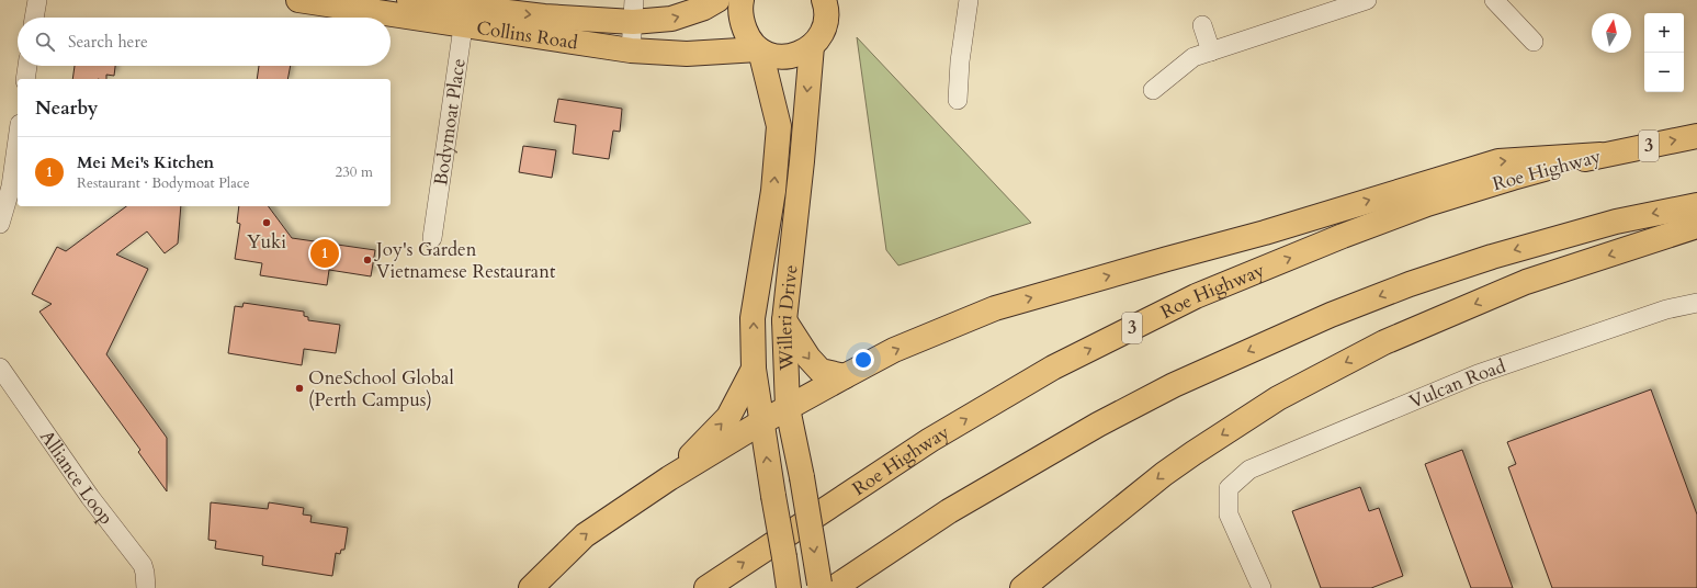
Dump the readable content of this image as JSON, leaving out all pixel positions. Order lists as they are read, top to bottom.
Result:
{
  "streets": {
    "main road": [
      "Collins Road",
      "3",
      "Roe Highway",
      "Willeri Drive"
    ],
    "street": ["Bodymoat Place", "Vulcan Road", "Alliance Loop"]
  },
  "crossings": [
    ["Collins Road", "Bodymoat Place"],
    ["Collins Road", "Willeri Drive"]
  ],
  "places": ["Yuki", "Joy's Garden Vietnamese Restaurant", "OneSchool Global (Perth Campus)"],
  "north": "top",
  "page": {
    "map_buttons": ["+", "−"],
    "search": "Search here",
    "heading": "Nearby",
    "list": [
      {
        "mark": "1",
        "name": "Mei Mei's Kitchen",
        "note": "Restaurant · Bodymoat Place",
        "value": "230 m"
      }
    ],
    "pins": "1"
  }
}
